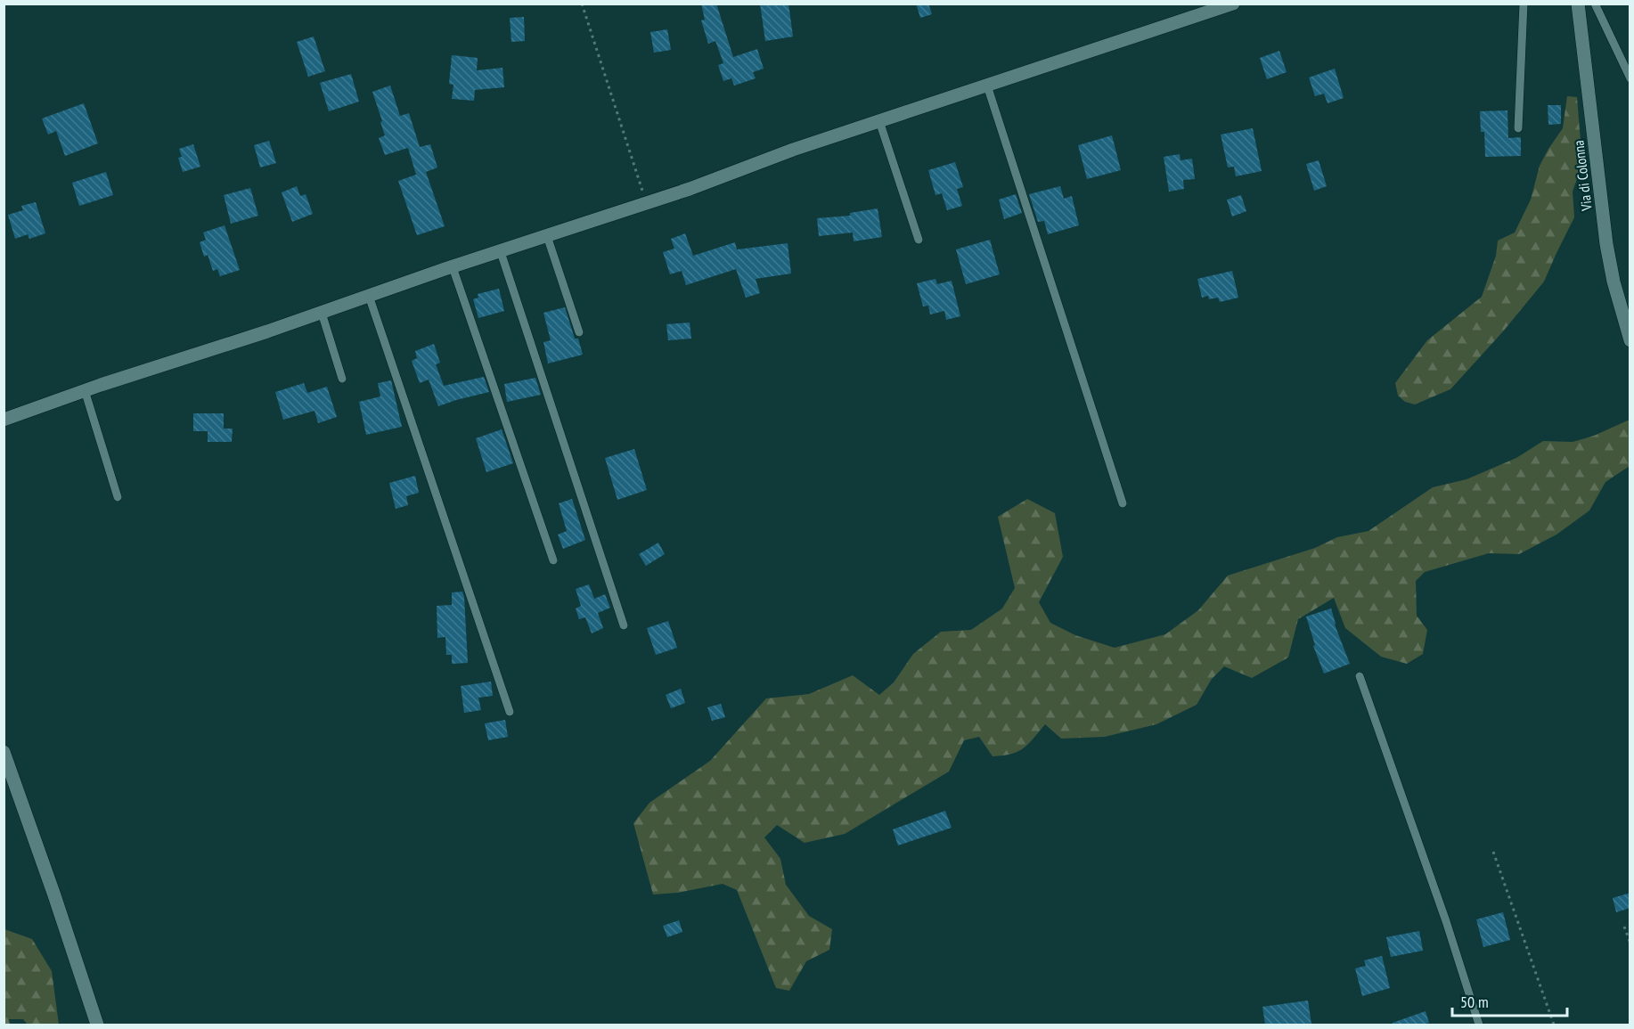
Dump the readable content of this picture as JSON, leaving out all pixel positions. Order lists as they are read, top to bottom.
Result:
{
  "streets": {
    "street": ["Via di Colonna"]
  },
  "scale_bar": "50 m"
}
